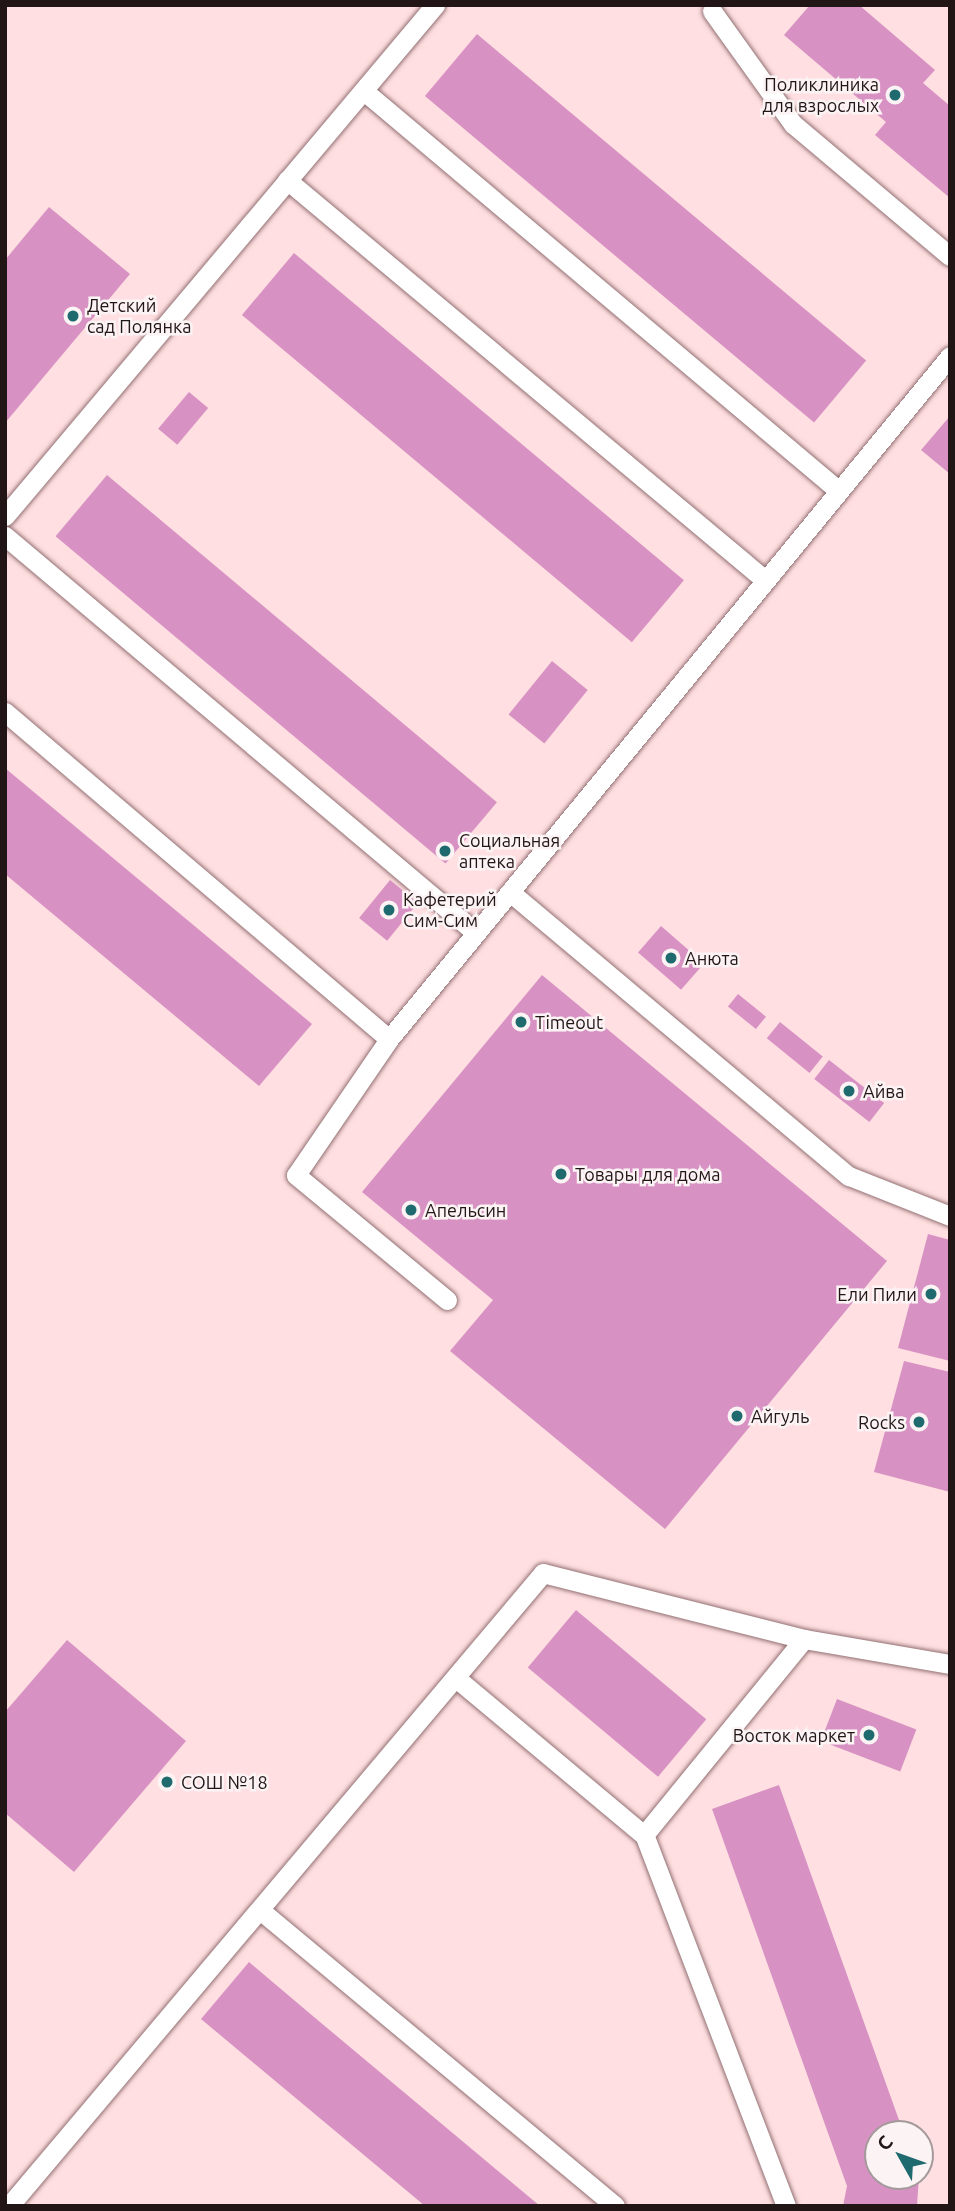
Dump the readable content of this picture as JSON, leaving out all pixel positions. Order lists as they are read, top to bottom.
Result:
{
  "places": [
    "Поликлиника для взрослых",
    "Детский сад Полянка",
    "Социальная аптека",
    "Кафетерий Сим-Сим",
    "Анюта",
    "Timeout",
    "Айва",
    "Товары для дома",
    "Апельсин",
    "Ели Пили",
    "Айгуль",
    "Rocks",
    "Восток маркет",
    "СОШ №18"
  ],
  "north": "top left"
}
